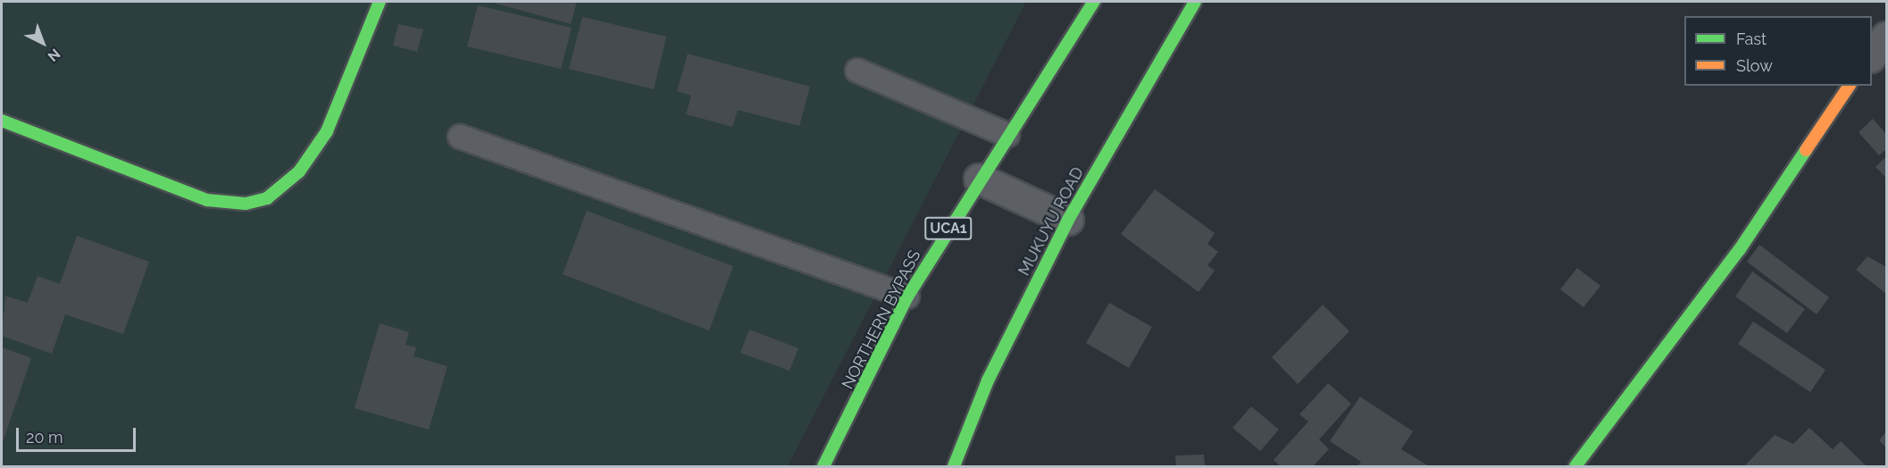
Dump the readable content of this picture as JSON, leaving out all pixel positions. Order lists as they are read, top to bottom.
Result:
{
  "streets": {
    "street": ["MUKUYU ROAD", "UCA1", "NORTHERN BYPASS"]
  },
  "legend": ["Fast", "Slow"],
  "scale_bar": "20 m",
  "north": "bottom right"
}
